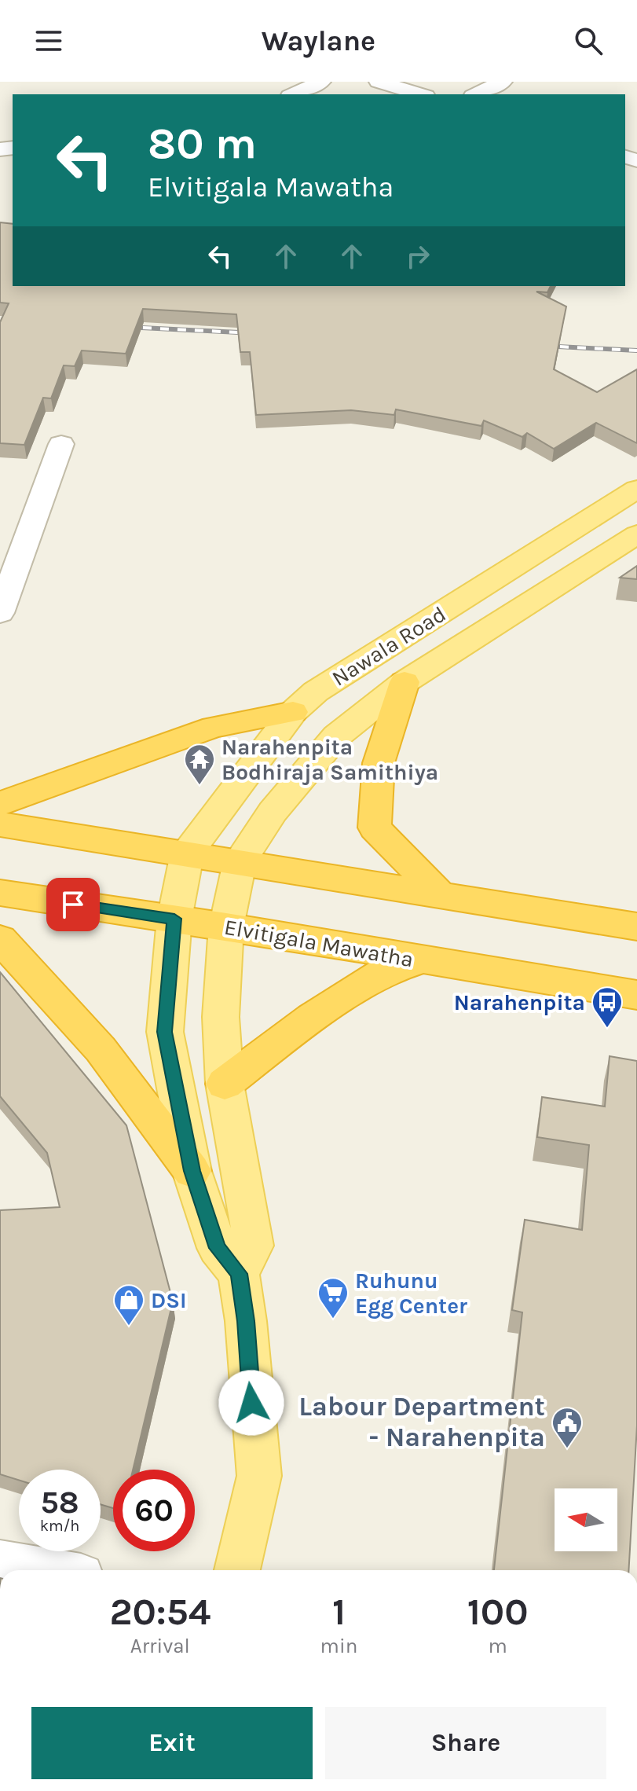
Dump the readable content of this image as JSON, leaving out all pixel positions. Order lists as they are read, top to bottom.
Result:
{
  "streets": {
    "highway": ["Elvitigala Mawatha"],
    "main road": ["Nawala Road"]
  },
  "places": {
    "temple": ["Narahenpita Bodhiraja Samithiya"],
    "bus stop": ["Narahenpita"],
    "supermarket": ["Ruhunu Egg Center"],
    "shop": ["DSI"],
    "public building": ["Labour Department - Narahenpita"]
  },
  "north": "left",
  "page": {
    "header": "Waylane",
    "turn": ["80 m", "Elvitigala Mawatha"],
    "speed": "58 km/h",
    "limit": "60",
    "eta": [
      "20:54",
      "Arrival",
      "1",
      "min",
      "100",
      "m"
    ],
    "buttons": ["Exit", "Share"]
  }
}
